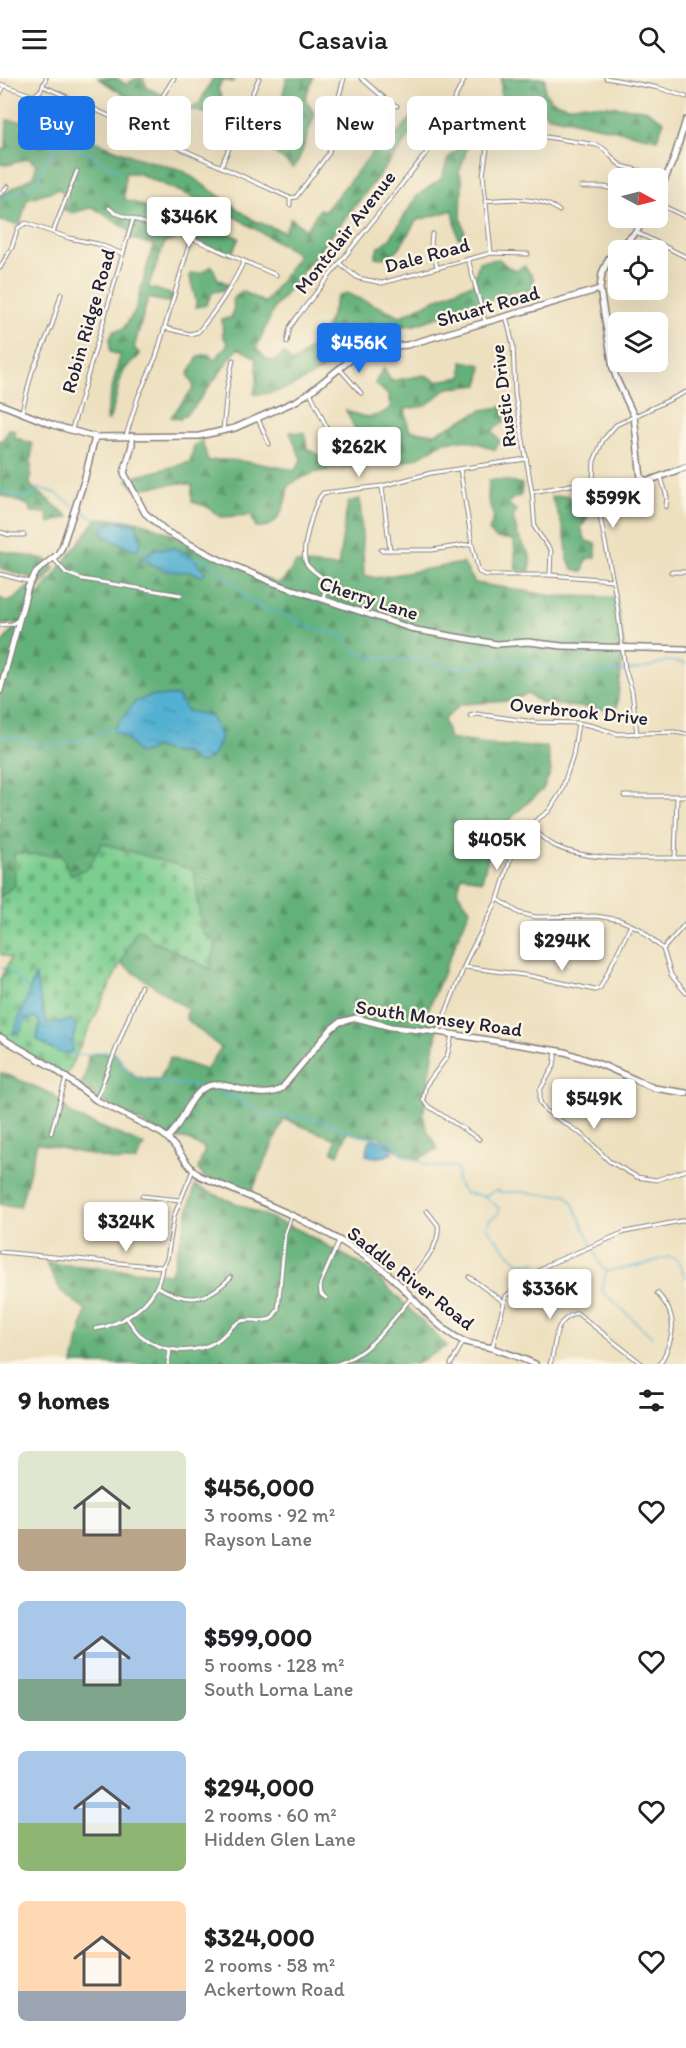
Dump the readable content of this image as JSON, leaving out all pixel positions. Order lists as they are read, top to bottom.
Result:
{
  "streets": {
    "street": [
      "Montclair Avenue",
      "Dale Road",
      "Shuart Road",
      "Robin Ridge Road",
      "Rustic Drive",
      "Cherry Lane",
      "Overbrook Drive",
      "South Monsey Road",
      "Saddle River Road"
    ]
  },
  "crossings": [
    ["Montclair Avenue", "Dale Road"],
    ["Shuart Road", "Robin Ridge Road"],
    ["Shuart Road", "Rustic Drive"],
    ["Shuart Road", "Cherry Lane"],
    ["South Monsey Road", "Saddle River Road"]
  ],
  "north": "right",
  "page": {
    "header": "Casavia",
    "chip": [
      "Buy",
      "Rent",
      "Filters",
      "New",
      "Apartment"
    ],
    "price": [
      "$346K",
      "$456K",
      "$262K",
      "$599K",
      "$405K",
      "$294K",
      "$549K",
      "$324K",
      "$336K"
    ],
    "heading": "9 homes",
    "list": [
      {
        "name": "$456,000",
        "note": "3 rooms · 92 m² · Rayson Lane"
      },
      {
        "name": "$599,000",
        "note": "5 rooms · 128 m² · South Lorna Lane"
      },
      {
        "name": "$294,000",
        "note": "2 rooms · 60 m² · Hidden Glen Lane"
      },
      {
        "name": "$324,000",
        "note": "2 rooms · 58 m² · Ackertown Road"
      }
    ]
  }
}
